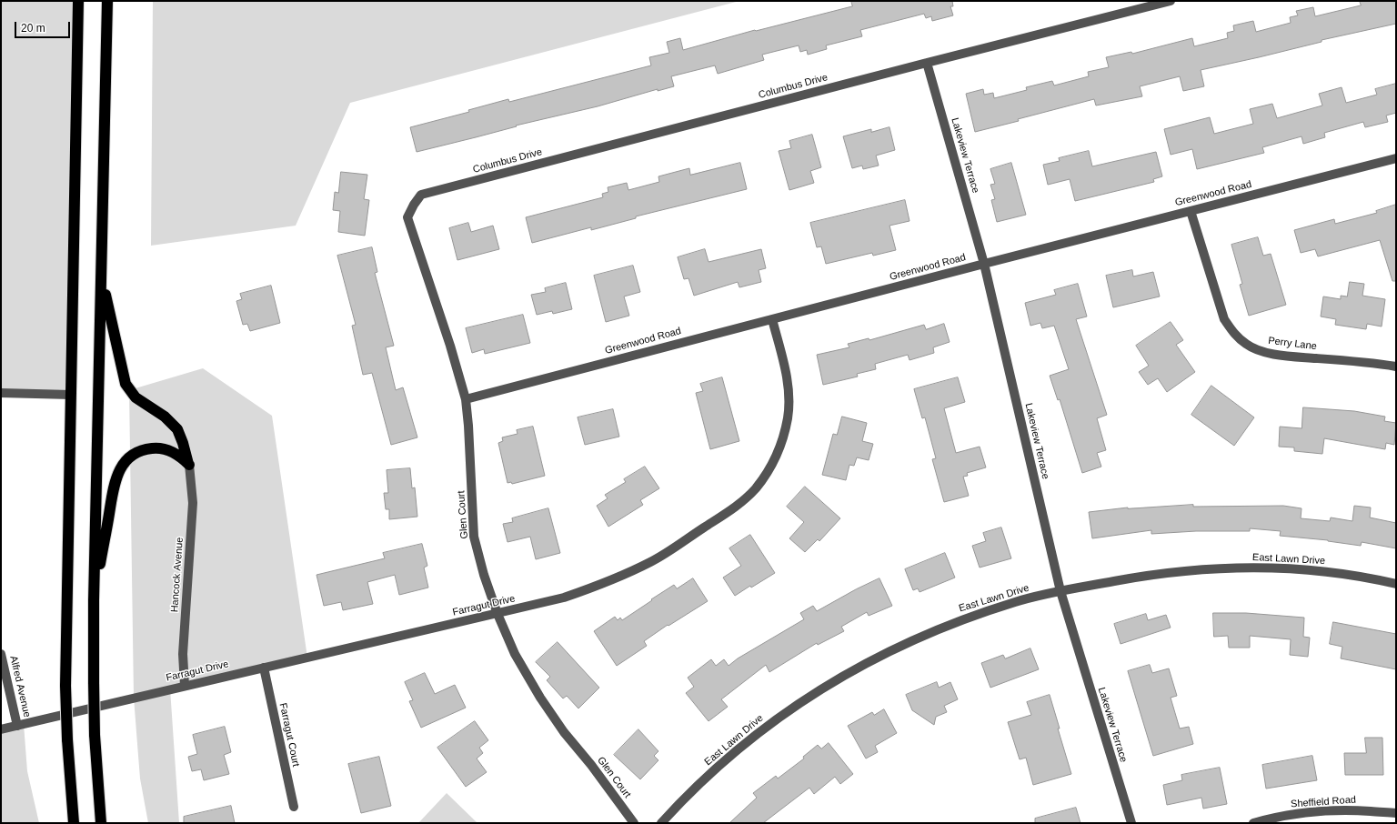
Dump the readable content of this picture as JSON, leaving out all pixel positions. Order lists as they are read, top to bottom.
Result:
{
  "streets": {
    "street": [
      "Columbus Drive",
      "Lakeview Terrace",
      "Greenwood Road",
      "Perry Lane",
      "Glen Court",
      "East Lawn Drive",
      "Hancock Avenue",
      "Farragut Drive",
      "Alfred Avenue",
      "Farragut Court",
      "Sheffield Road"
    ]
  },
  "crossings": [
    ["Columbus Drive", "Lakeview Terrace"],
    ["Columbus Drive", "Glen Court"],
    ["Lakeview Terrace", "Greenwood Road"],
    ["Lakeview Terrace", "East Lawn Drive"],
    ["Greenwood Road", "Perry Lane"],
    ["Greenwood Road", "Glen Court"],
    ["Greenwood Road", "Farragut Drive"],
    ["Glen Court", "Farragut Drive"],
    ["Hancock Avenue", "Farragut Drive"],
    ["Farragut Drive", "Alfred Avenue"],
    ["Farragut Drive", "Farragut Court"]
  ],
  "scale_bar": "20 m"
}
